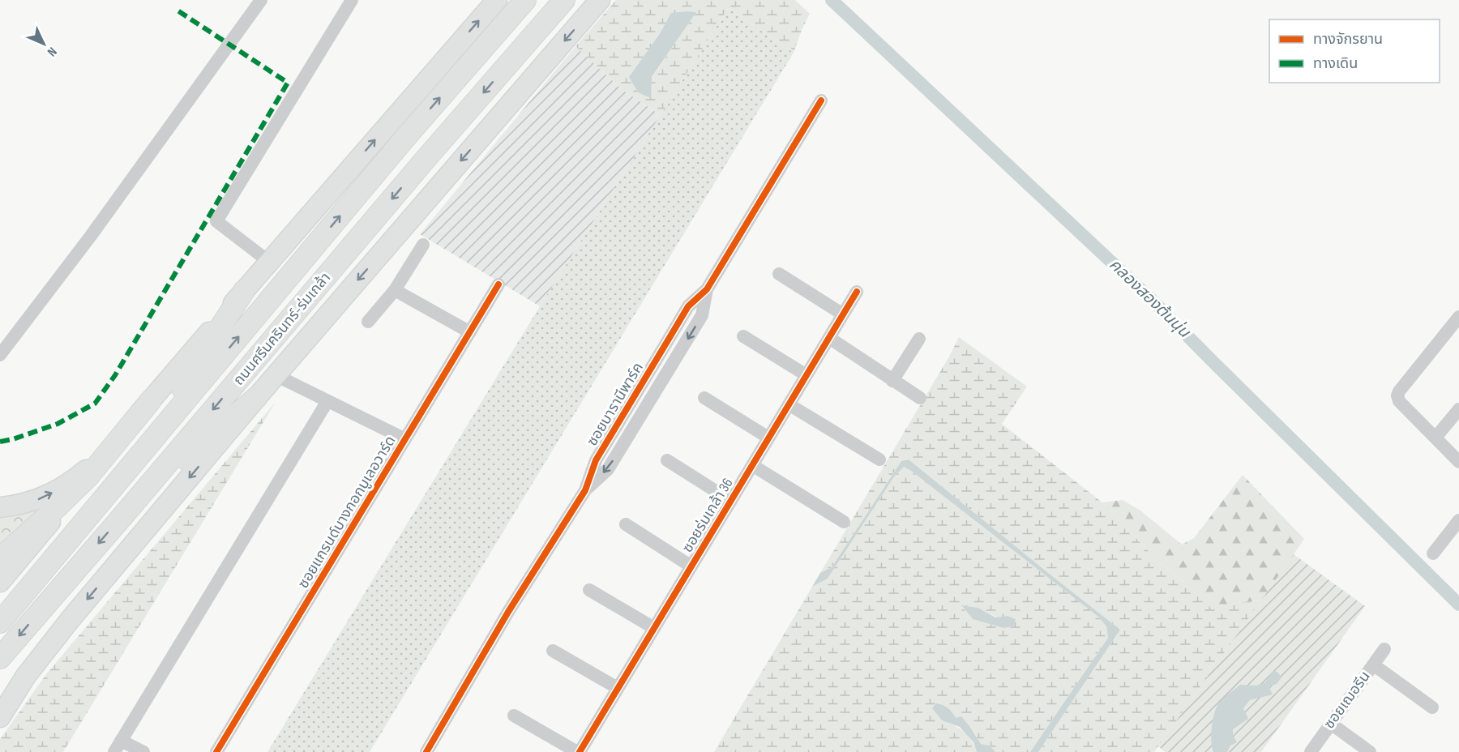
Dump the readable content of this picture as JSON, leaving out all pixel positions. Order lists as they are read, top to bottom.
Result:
{
  "streets": {
    "main road": ["ถนนศรีนครินทร์-ร่มเกล้า"],
    "street": [
      "ซอยบารานีพาร์ค",
      "ซอยแกรนด์บางกอกบูเลอวาร์ด",
      "ซอยร่มเกล้า 36",
      "ซอยเฌอรีน"
    ]
  },
  "water": ["คลองสองต้นนุ่น"],
  "legend": ["ทางจักรยาน", "ทางเดิน"],
  "north": "bottom right"
}
